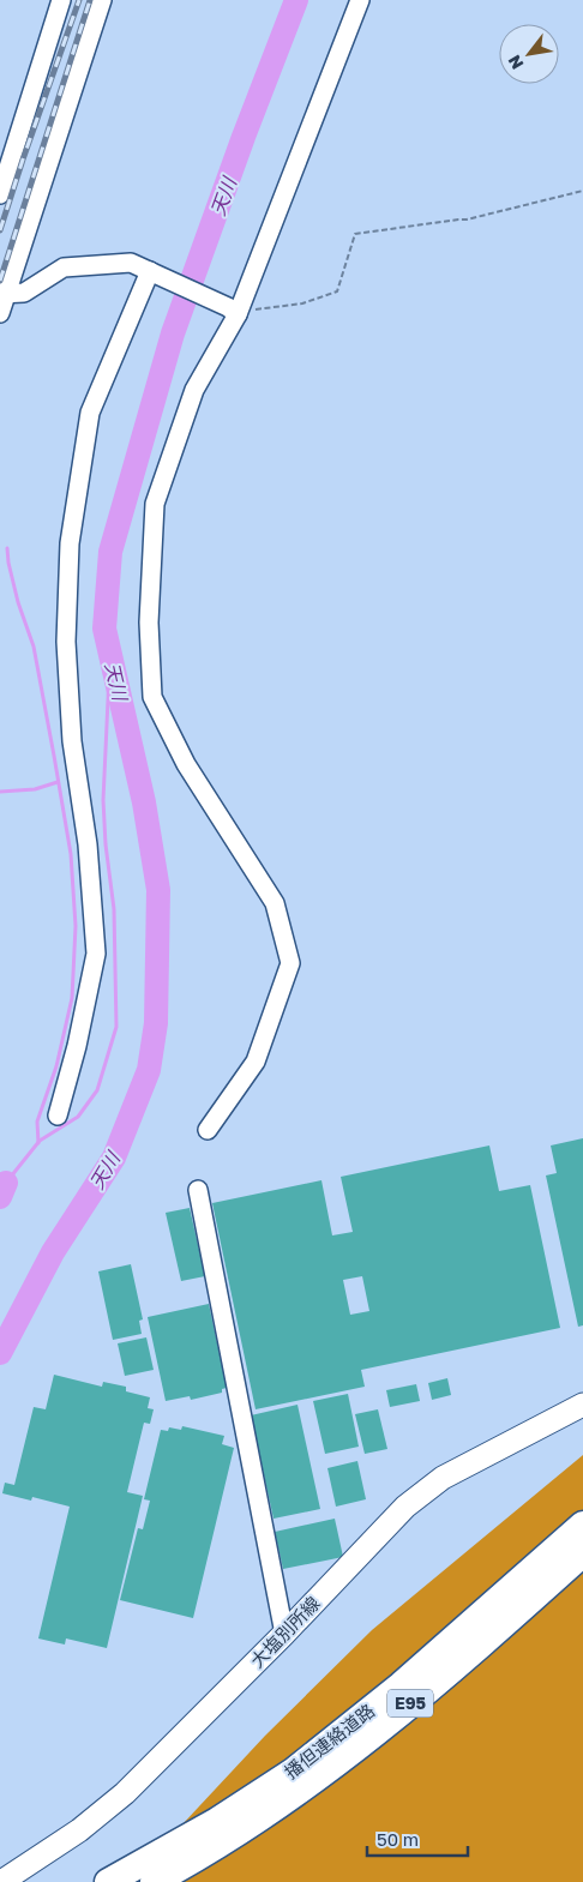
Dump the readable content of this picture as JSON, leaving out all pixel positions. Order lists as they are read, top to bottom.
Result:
{
  "streets": {
    "highway": ["E95", "播但連絡道路"],
    "main road": ["大塩別所線"]
  },
  "water": ["天川"],
  "scale_bar": "50 m",
  "north": "bottom left"
}
